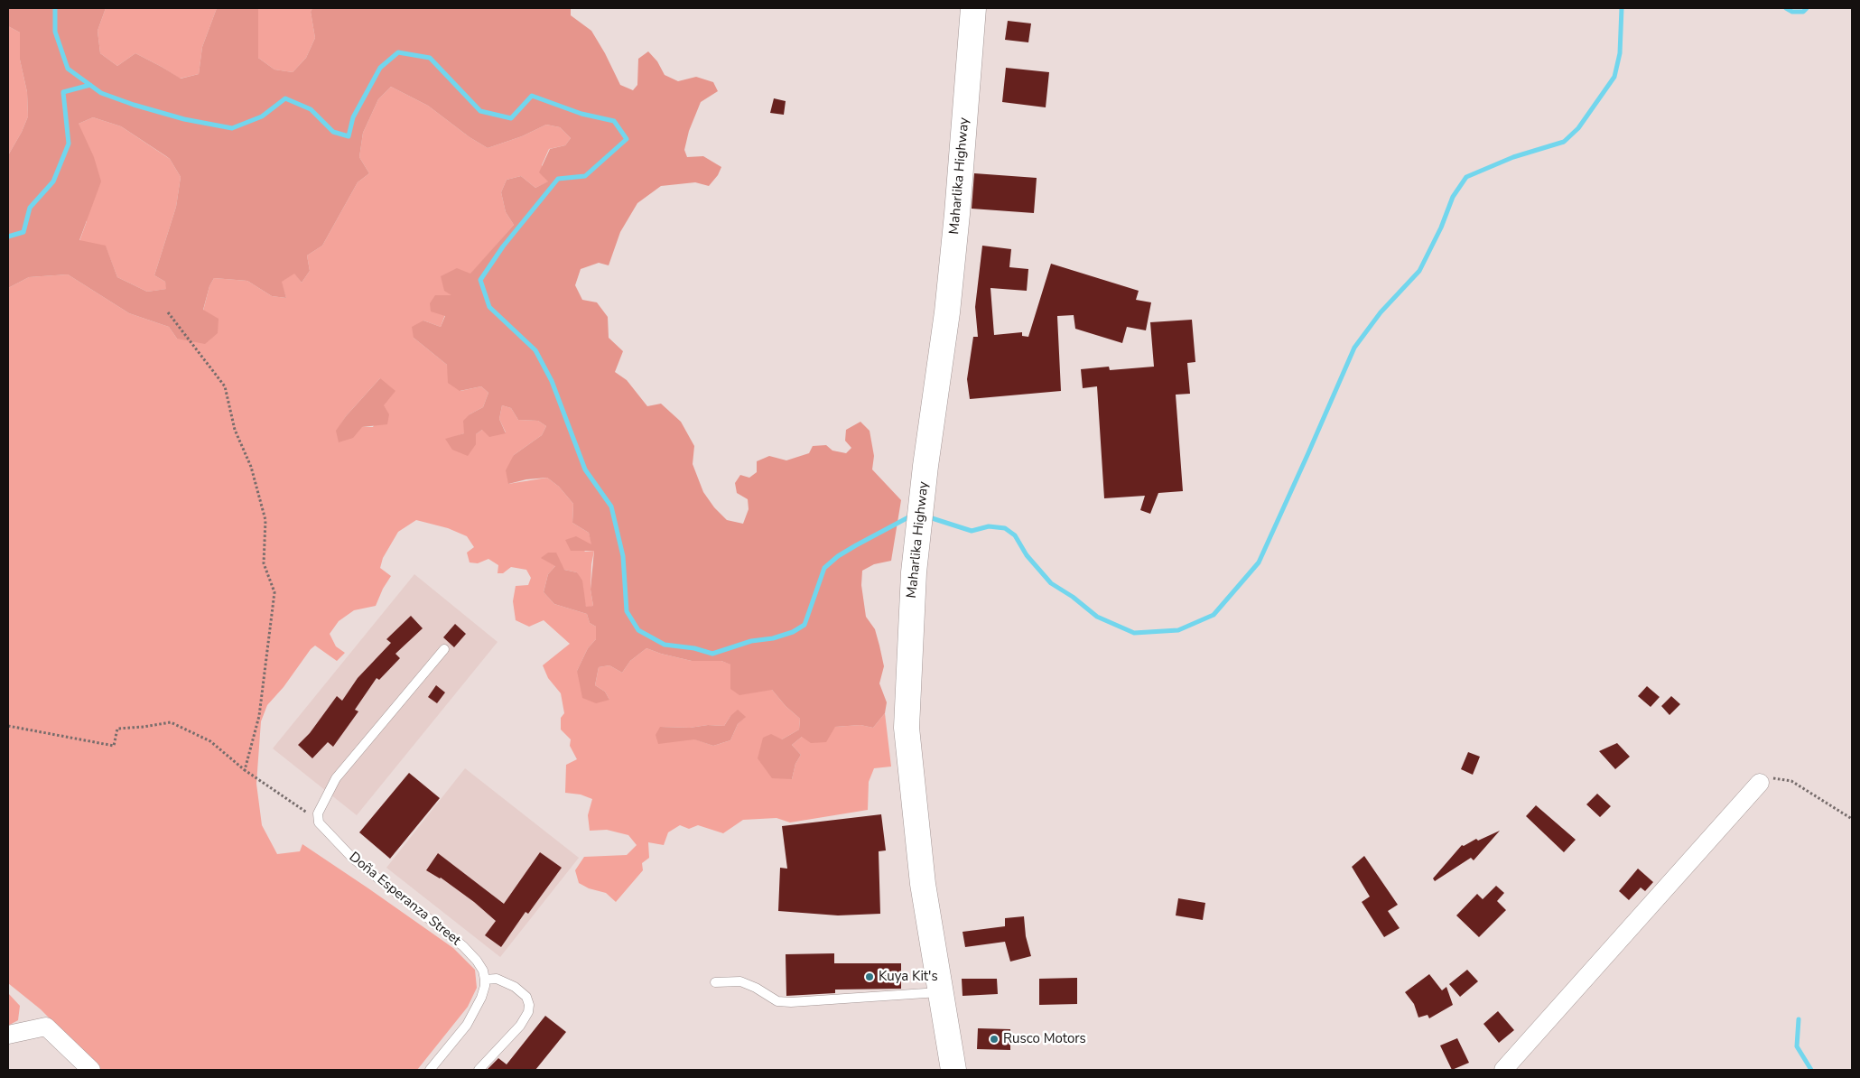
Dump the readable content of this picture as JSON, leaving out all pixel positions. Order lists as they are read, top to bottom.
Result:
{
  "streets": {
    "main road": ["Maharlika Highway"],
    "lane": ["Doña Esperanza Street"]
  },
  "places": ["Kuya Kit's", "Rusco Motors"]
}
